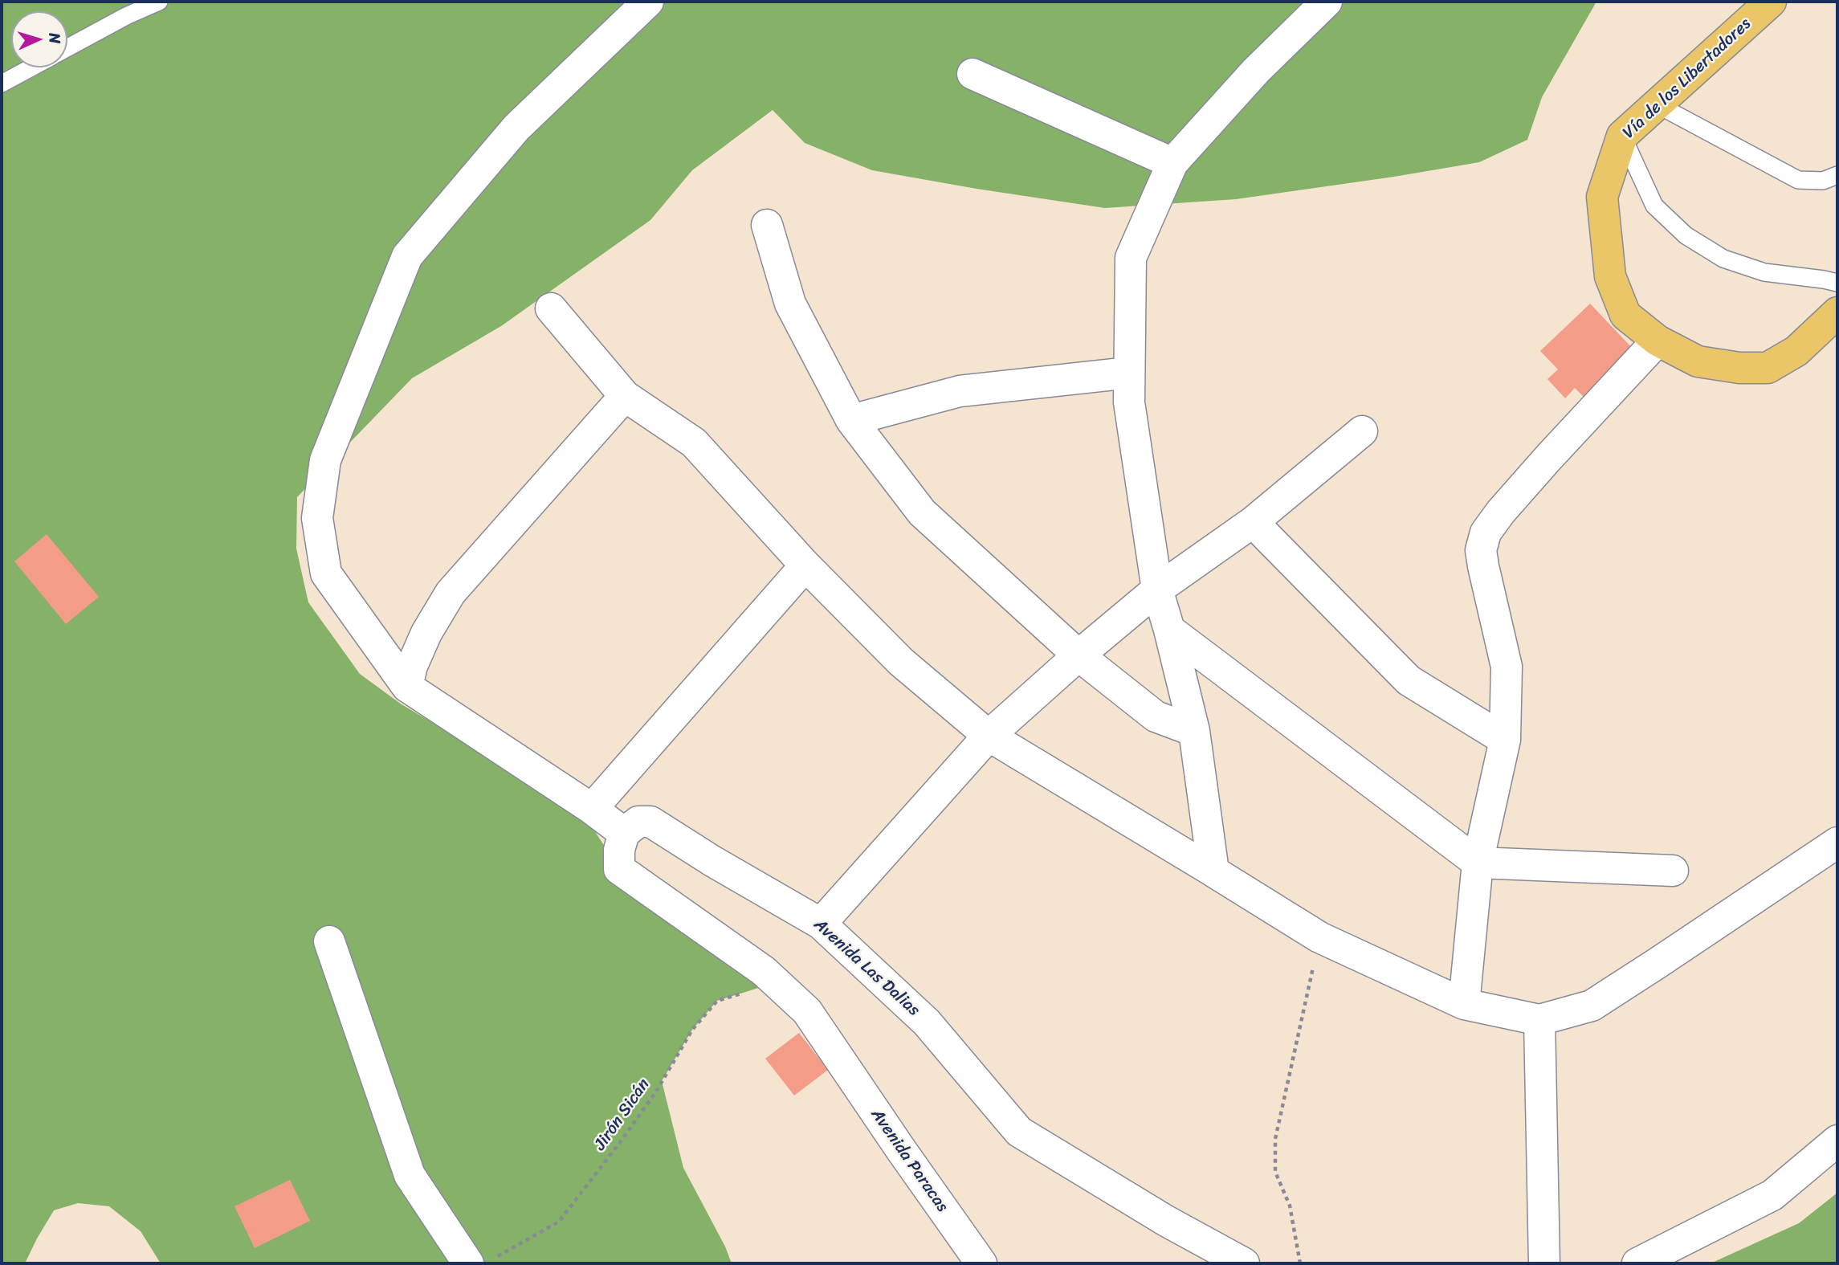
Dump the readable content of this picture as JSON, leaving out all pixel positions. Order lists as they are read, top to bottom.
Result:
{
  "streets": {
    "highway": ["Vía de los Libertadores"],
    "street": ["Avenida Las Dalias", "Avenida Paracas"],
    "path": ["Jirón Sicán"]
  },
  "crossings": [
    ["Jirón Sicán", "Avenida Paracas"]
  ],
  "north": "right"
}
